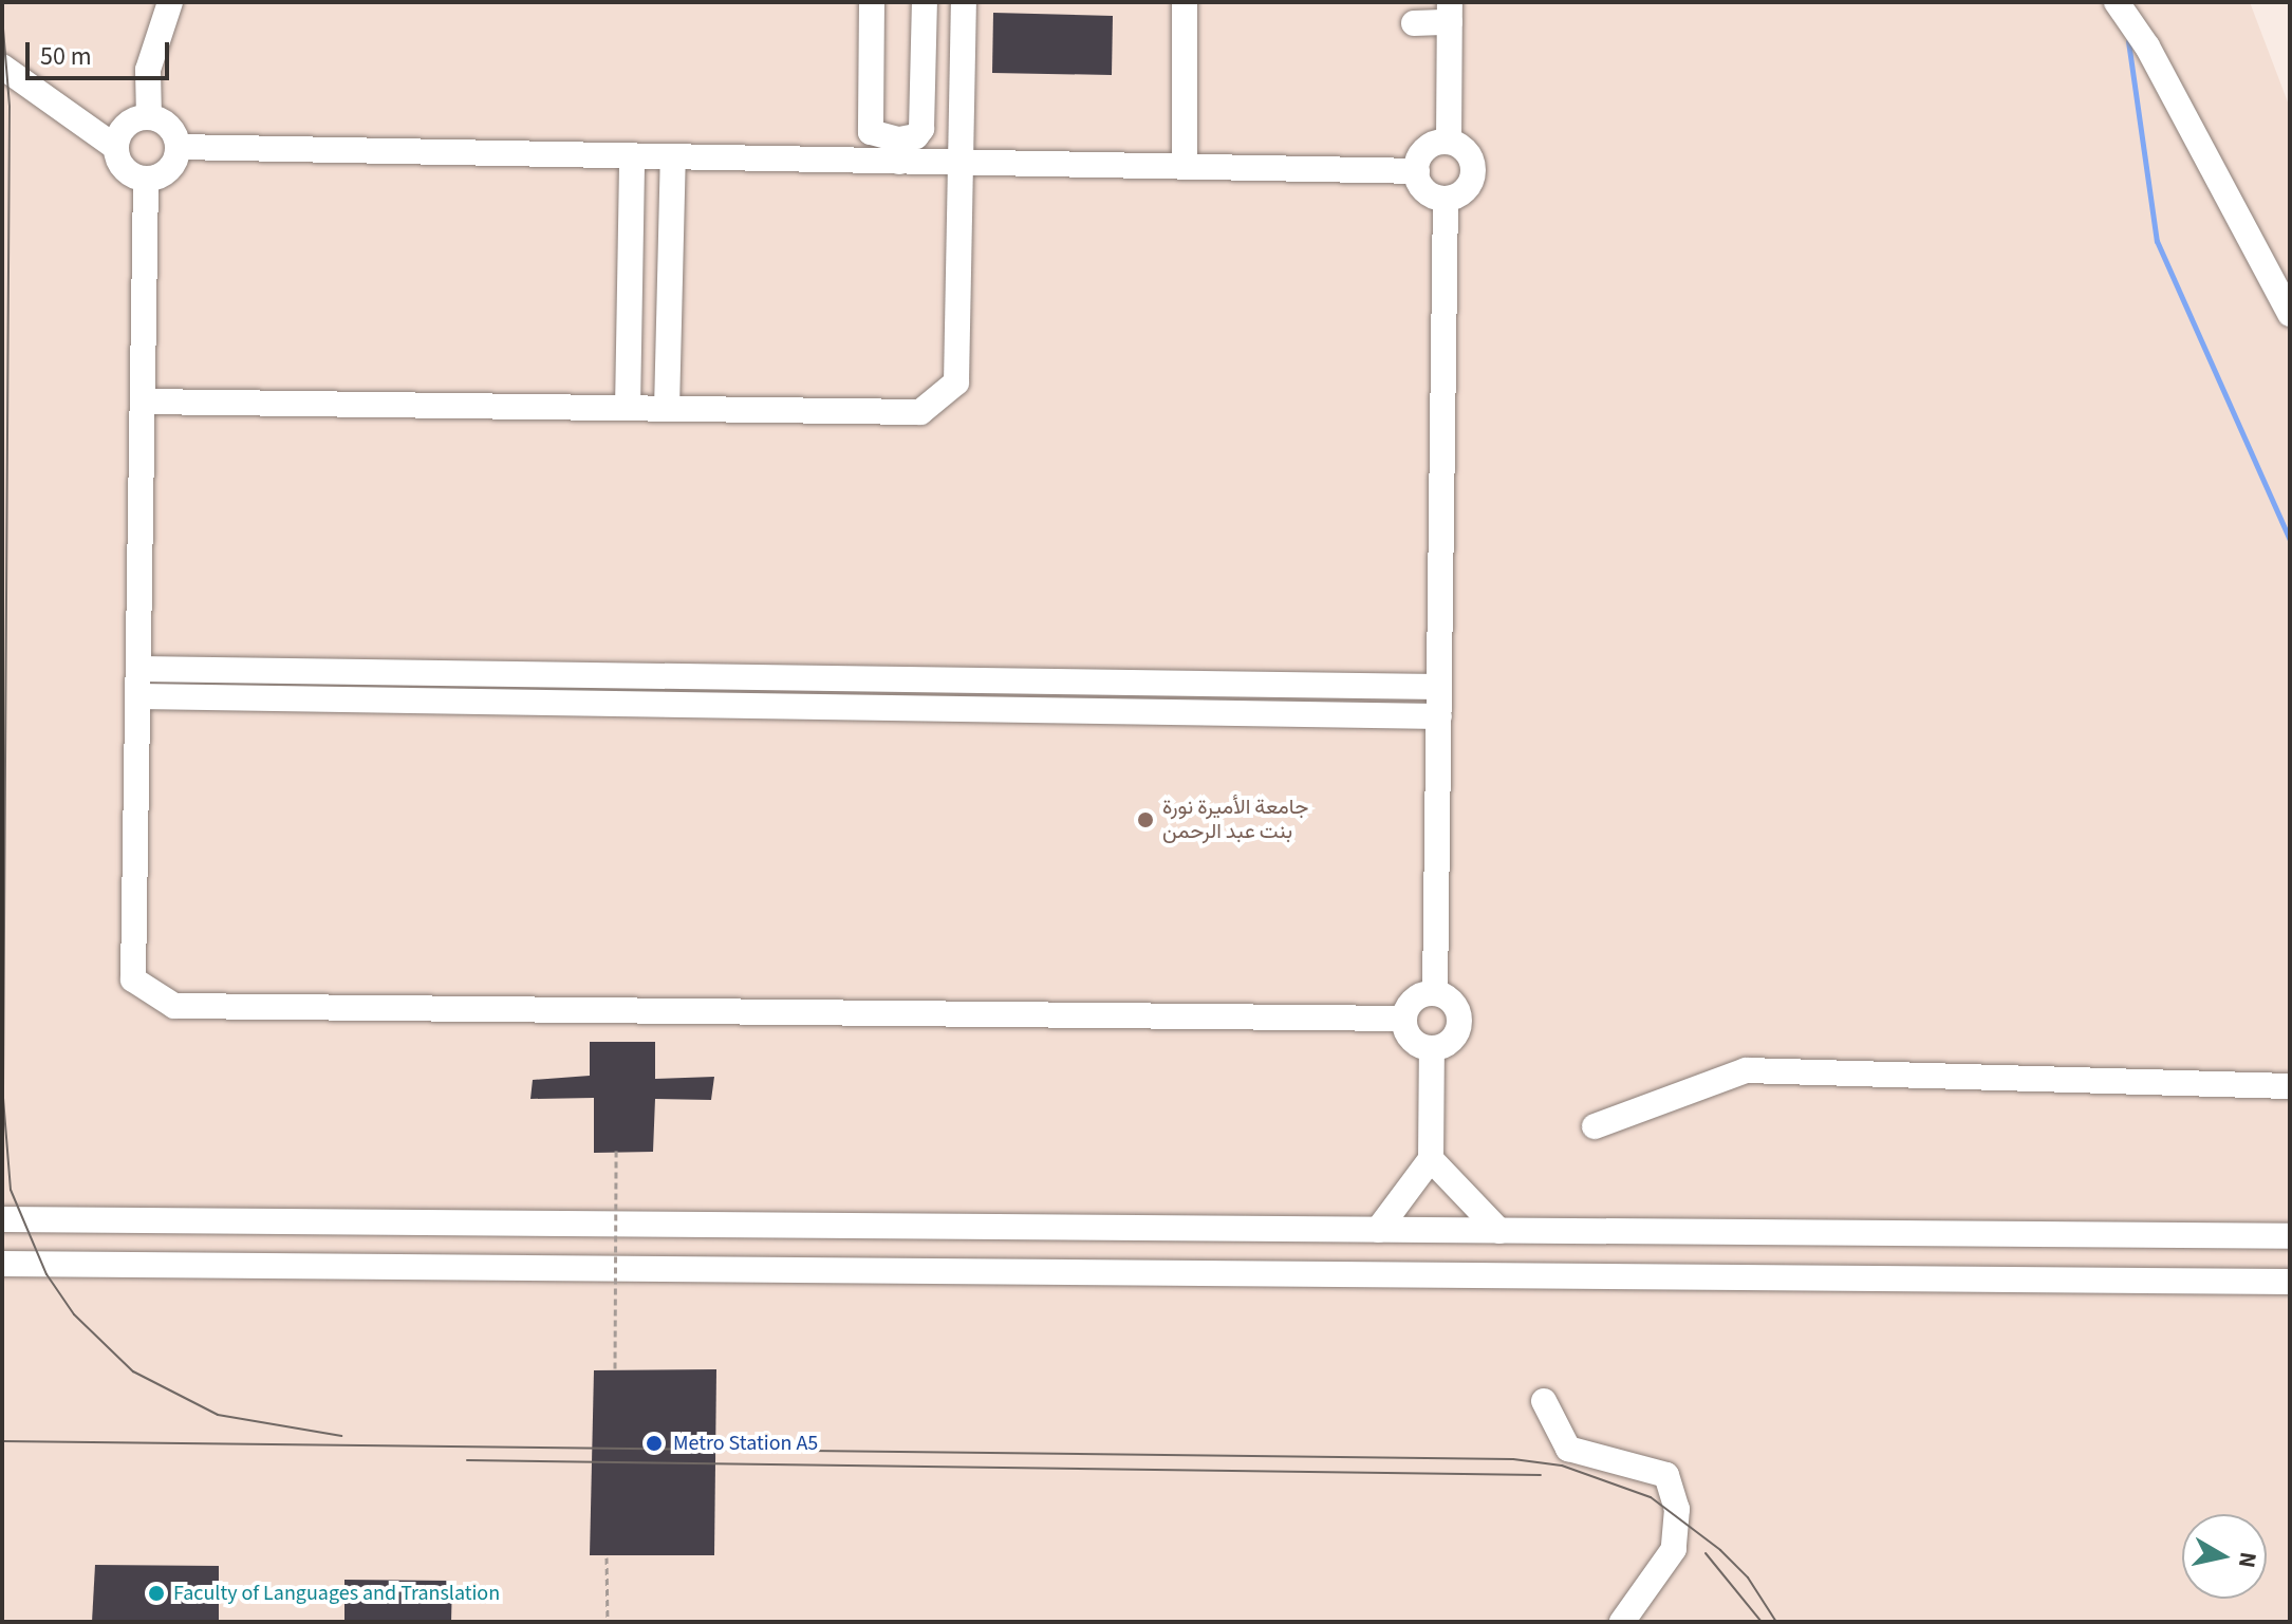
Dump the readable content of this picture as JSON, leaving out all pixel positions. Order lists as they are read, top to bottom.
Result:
{
  "places": ["جامعة الأميرة نورة بنت عبد الرحمن", "Metro Station A5", "Faculty of Languages and Translation"],
  "scale_bar": "50 m",
  "north": "right"
}
